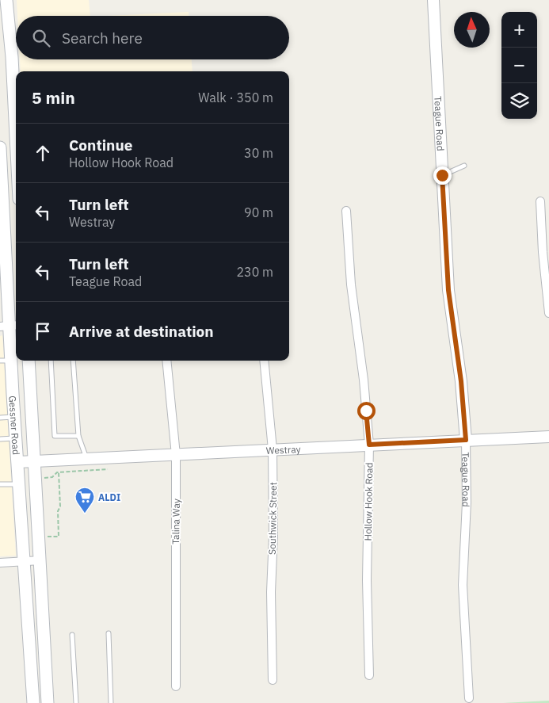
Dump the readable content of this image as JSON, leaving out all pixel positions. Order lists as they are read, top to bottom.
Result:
{
  "streets": {
    "main road": ["Gessner Road"],
    "street": [
      "Teague Road",
      "Westray",
      "Hollow Hook Road",
      "Southwick Street",
      "Talina Way"
    ]
  },
  "crossings": [
    ["Teague Road", "Westray"],
    ["Gessner Road", "Westray"],
    ["Westray", "Hollow Hook Road"],
    ["Westray", "Southwick Street"],
    ["Westray", "Talina Way"]
  ],
  "places": {
    "supermarket": ["ALDI"]
  },
  "north": "top",
  "page": {
    "map_buttons": ["+", "−"],
    "search": "Search here",
    "heading": ["5 min", "Walk · 350 m"],
    "list": [
      ["Continue", "Hollow Hook Road", "30 m"],
      ["Turn left", "Westray", "90 m"],
      ["Turn left", "Teague Road", "230 m"],
      "Arrive at destination"
    ]
  }
}
